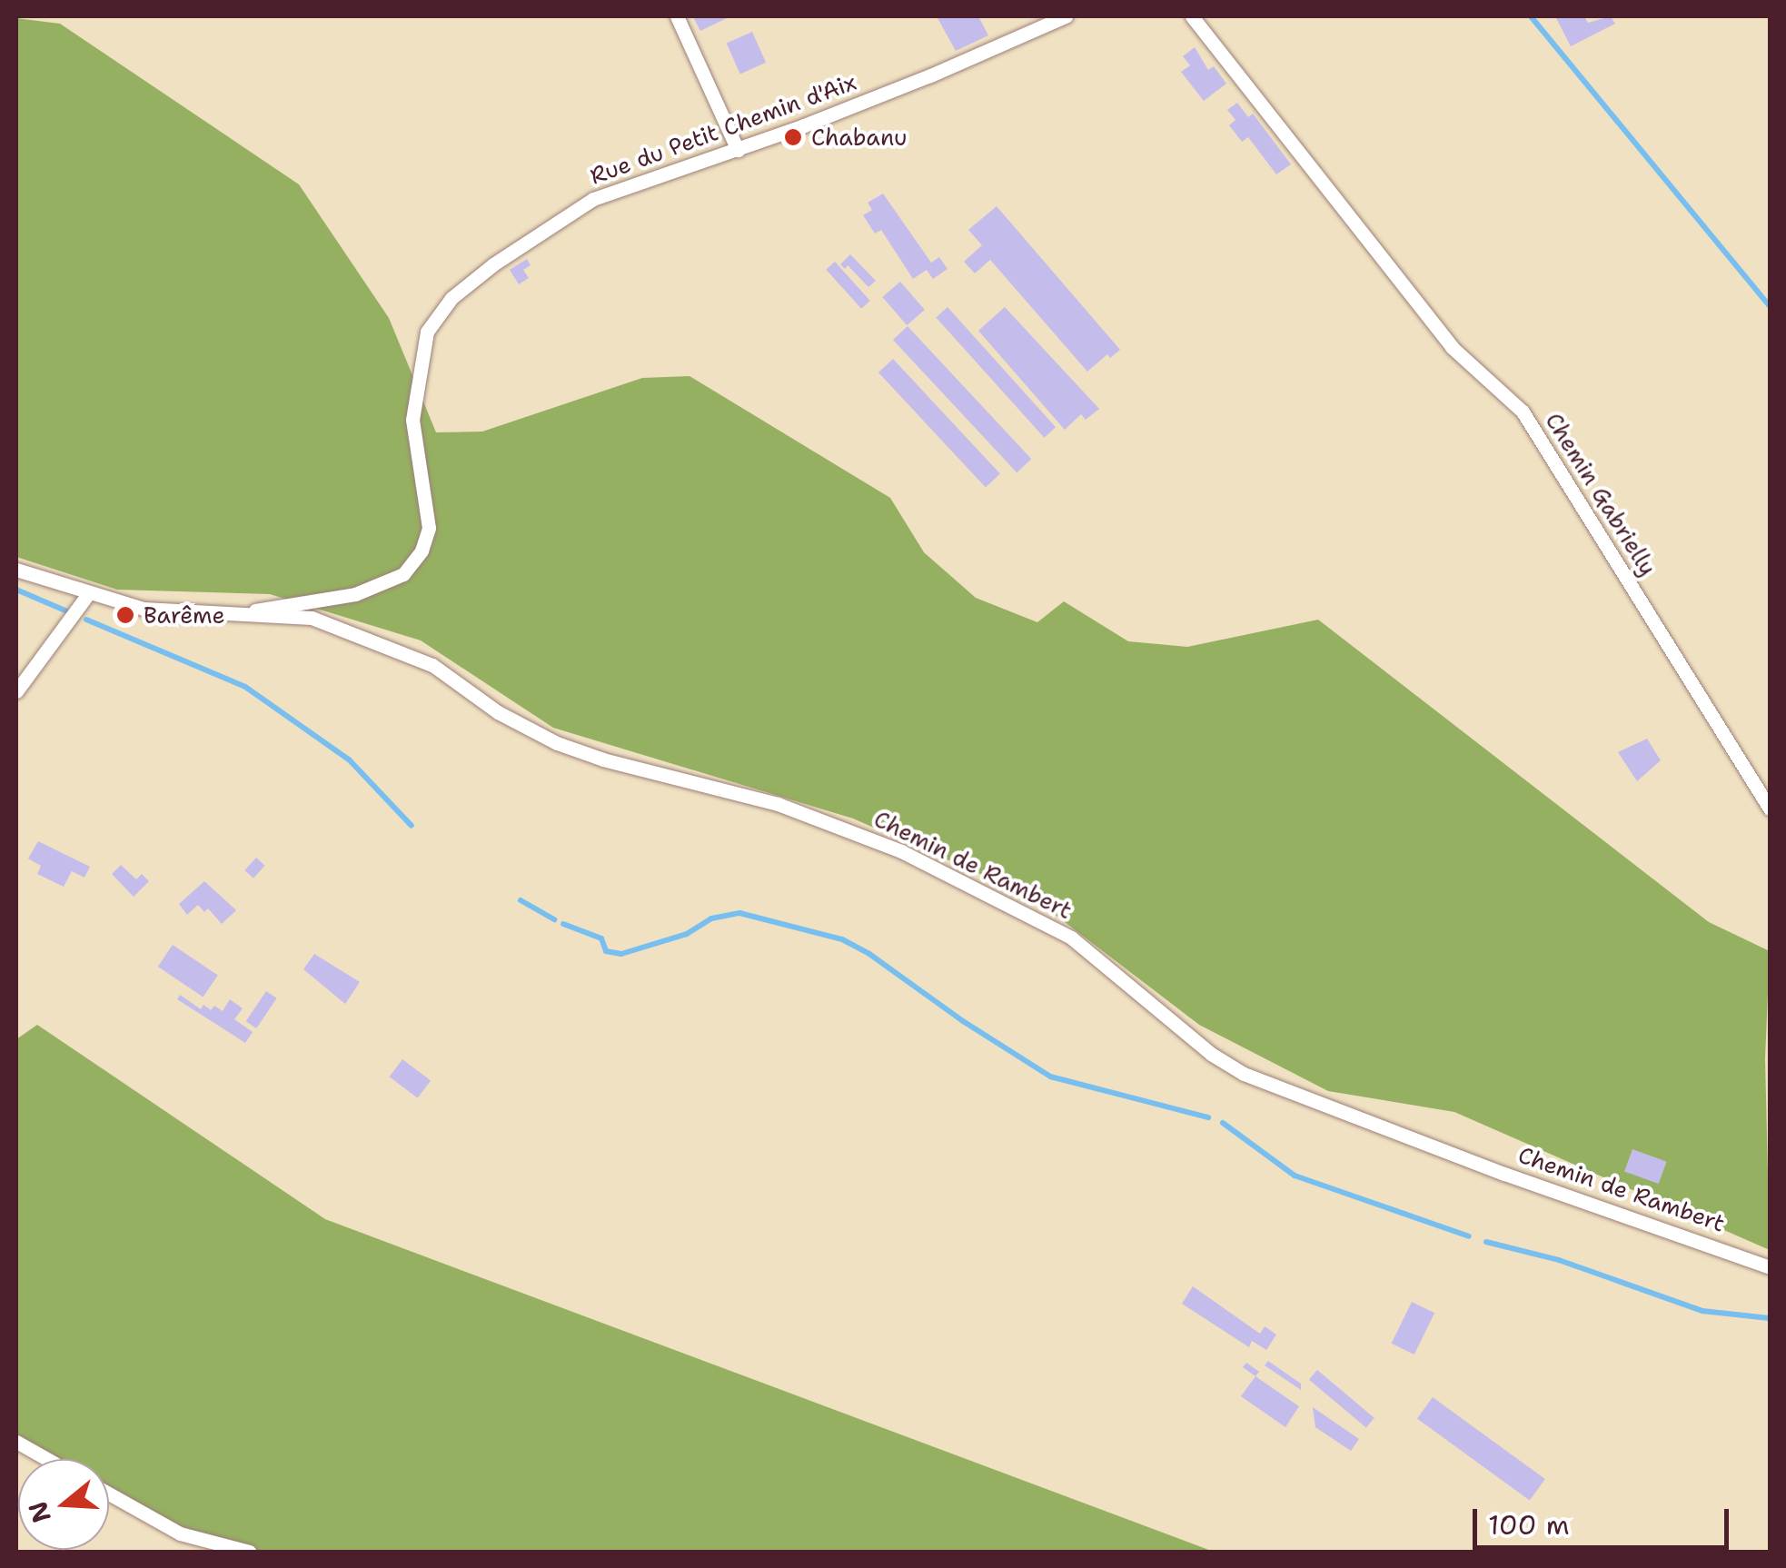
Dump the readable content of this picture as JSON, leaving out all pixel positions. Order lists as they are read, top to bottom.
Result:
{
  "streets": {
    "street": ["Rue du Petit Chemin d'Aix", "Chemin Gabrielly", "Chemin de Rambert"]
  },
  "crossings": [
    ["Rue du Petit Chemin d'Aix", "Chemin de Rambert"]
  ],
  "places": ["Chabanu", "Barême"],
  "scale_bar": "100 m",
  "north": "left"
}
